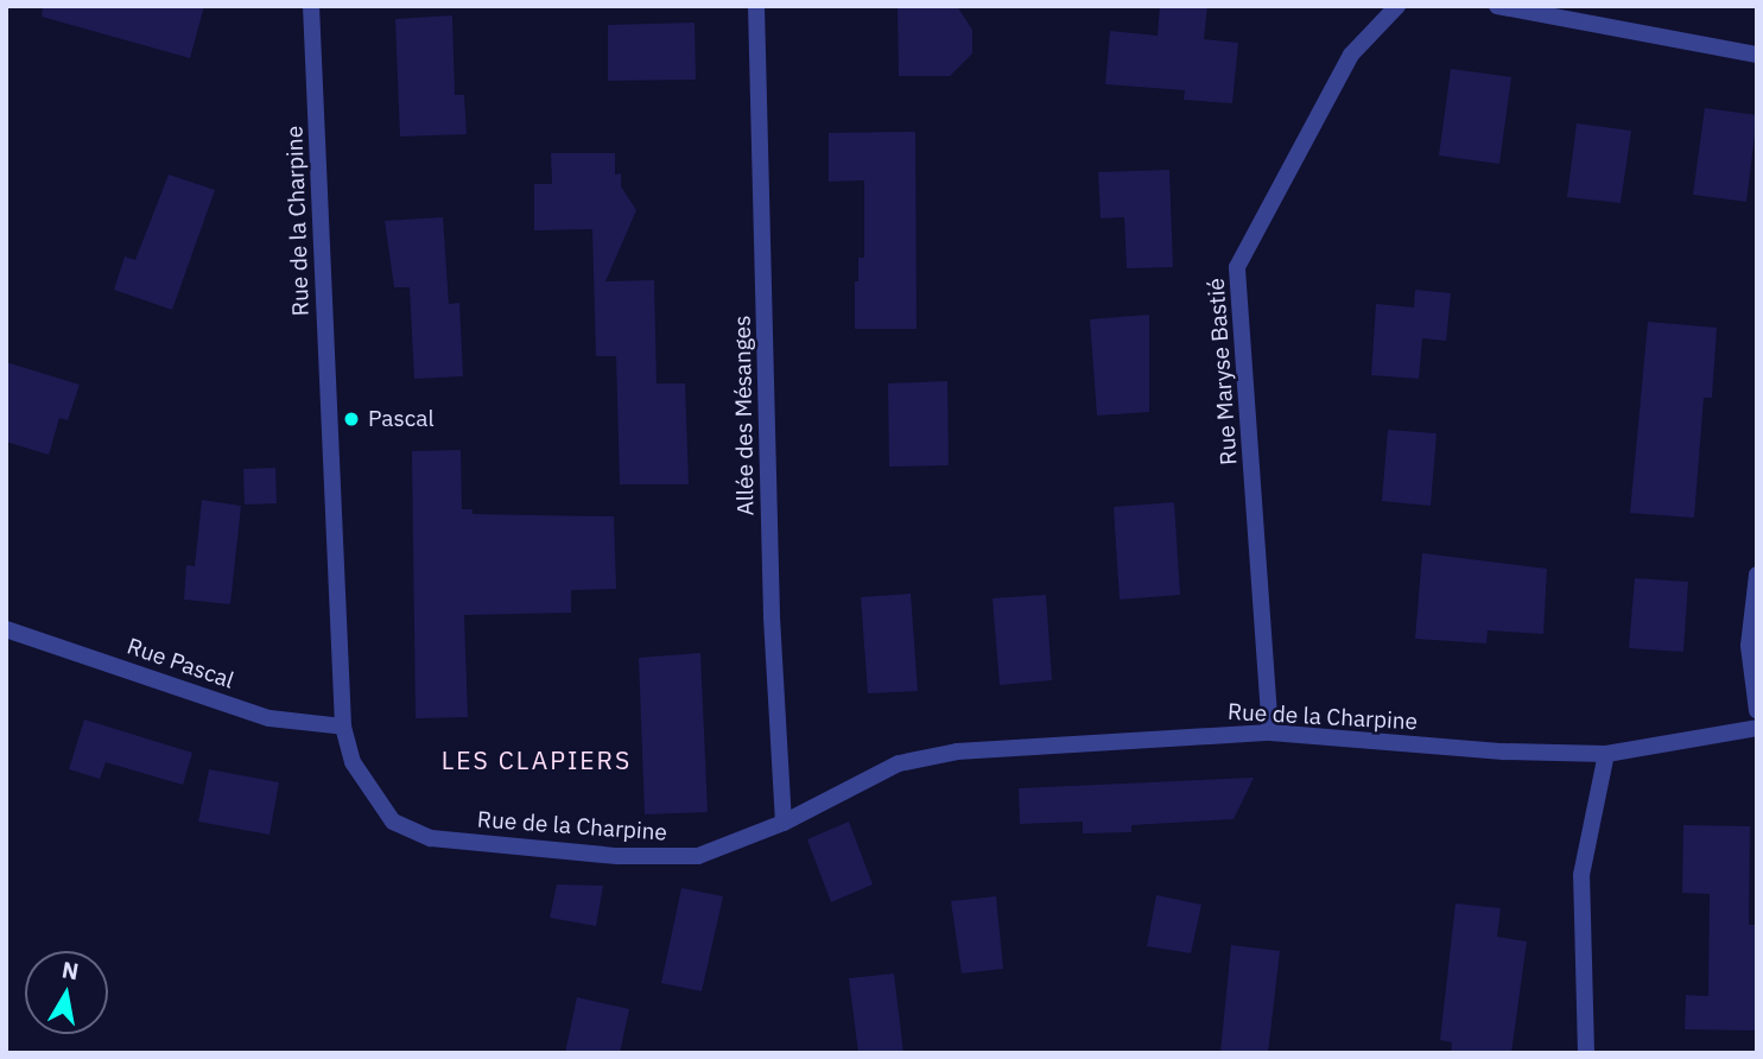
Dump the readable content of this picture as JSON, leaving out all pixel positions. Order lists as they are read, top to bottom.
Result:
{
  "streets": {
    "street": [
      "Rue de la Charpine",
      "Rue Maryse Bastié",
      "Allée des Mésanges",
      "Rue Pascal"
    ]
  },
  "crossings": [
    ["Rue de la Charpine", "Rue Maryse Bastié"],
    ["Rue de la Charpine", "Allée des Mésanges"],
    ["Rue de la Charpine", "Rue Pascal"]
  ],
  "districts": ["LES CLAPIERS"],
  "places": ["Pascal"],
  "north": "top"
}
